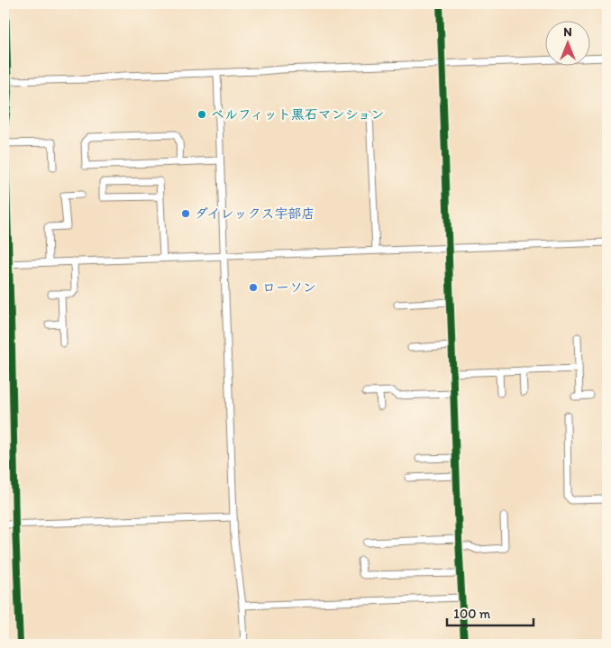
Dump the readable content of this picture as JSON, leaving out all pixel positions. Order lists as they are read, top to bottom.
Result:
{
  "places": ["ベルフィット黒石マンション", "ダイレックス宇部店", "ローソン"],
  "scale_bar": "100 m",
  "north": "top"
}
